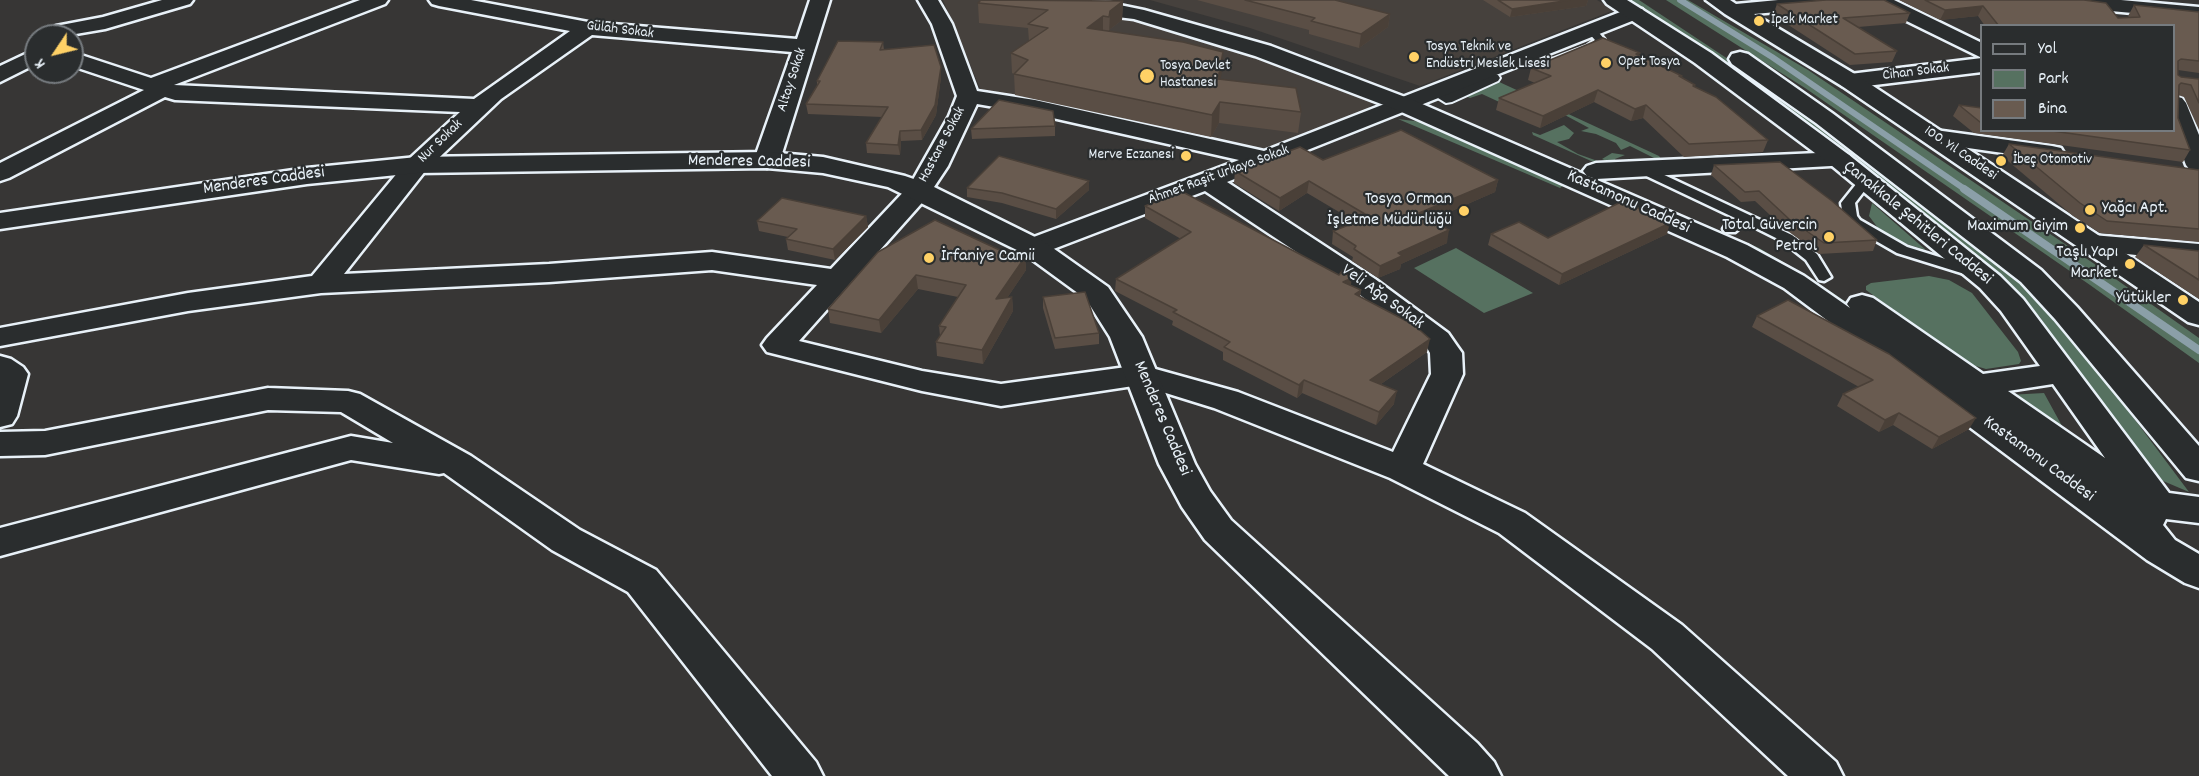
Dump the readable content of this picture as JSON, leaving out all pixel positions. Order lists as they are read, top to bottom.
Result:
{
  "streets": {
    "street": [
      "Gülah Sokak",
      "Cihan Sokak",
      "Altay Sokak",
      "Nur Sokak",
      "Hastane Sokak",
      "100. Yıl Caddesi",
      "Menderes Caddesi",
      "Ahmet Raşit Urkaya Sokak",
      "Kastamonu Caddesi",
      "Çanakkale Şehitleri Caddesi",
      "Veli Ağa Sokak"
    ]
  },
  "crossings": [
    ["Gülah Sokak", "Altay Sokak"],
    ["Gülah Sokak", "Nur Sokak"],
    ["Cihan Sokak", "100. Yıl Caddesi"],
    ["Altay Sokak", "Menderes Caddesi"],
    ["Nur Sokak", "Menderes Caddesi"],
    ["Hastane Sokak", "Menderes Caddesi"],
    ["Menderes Caddesi", "Ahmet Raşit Urkaya Sokak"],
    ["Ahmet Raşit Urkaya Sokak", "Kastamonu Caddesi"],
    ["Ahmet Raşit Urkaya Sokak", "Çanakkale Şehitleri Caddesi"],
    ["Ahmet Raşit Urkaya Sokak", "Veli Ağa Sokak"],
    ["Kastamonu Caddesi", "Çanakkale Şehitleri Caddesi"]
  ],
  "places": [
    "İpek Market",
    "Tosya Teknik ve Endüstri Meslek Lisesi",
    "Opet Tosya",
    "Tosya Devlet Hastanesi",
    "Merve Eczanesi",
    "İbeç Otomotiv",
    "Yağcı Apt.",
    "Tosya Orman İşletme Müdürlüğü",
    "Maximum Giyim",
    "Total Güvercin Petrol",
    "İrfaniye Camii",
    "Taşlı Yapı Market",
    "Yütükler"
  ],
  "legend": ["Yol", "Park", "Bina"],
  "north": "bottom left"
}
